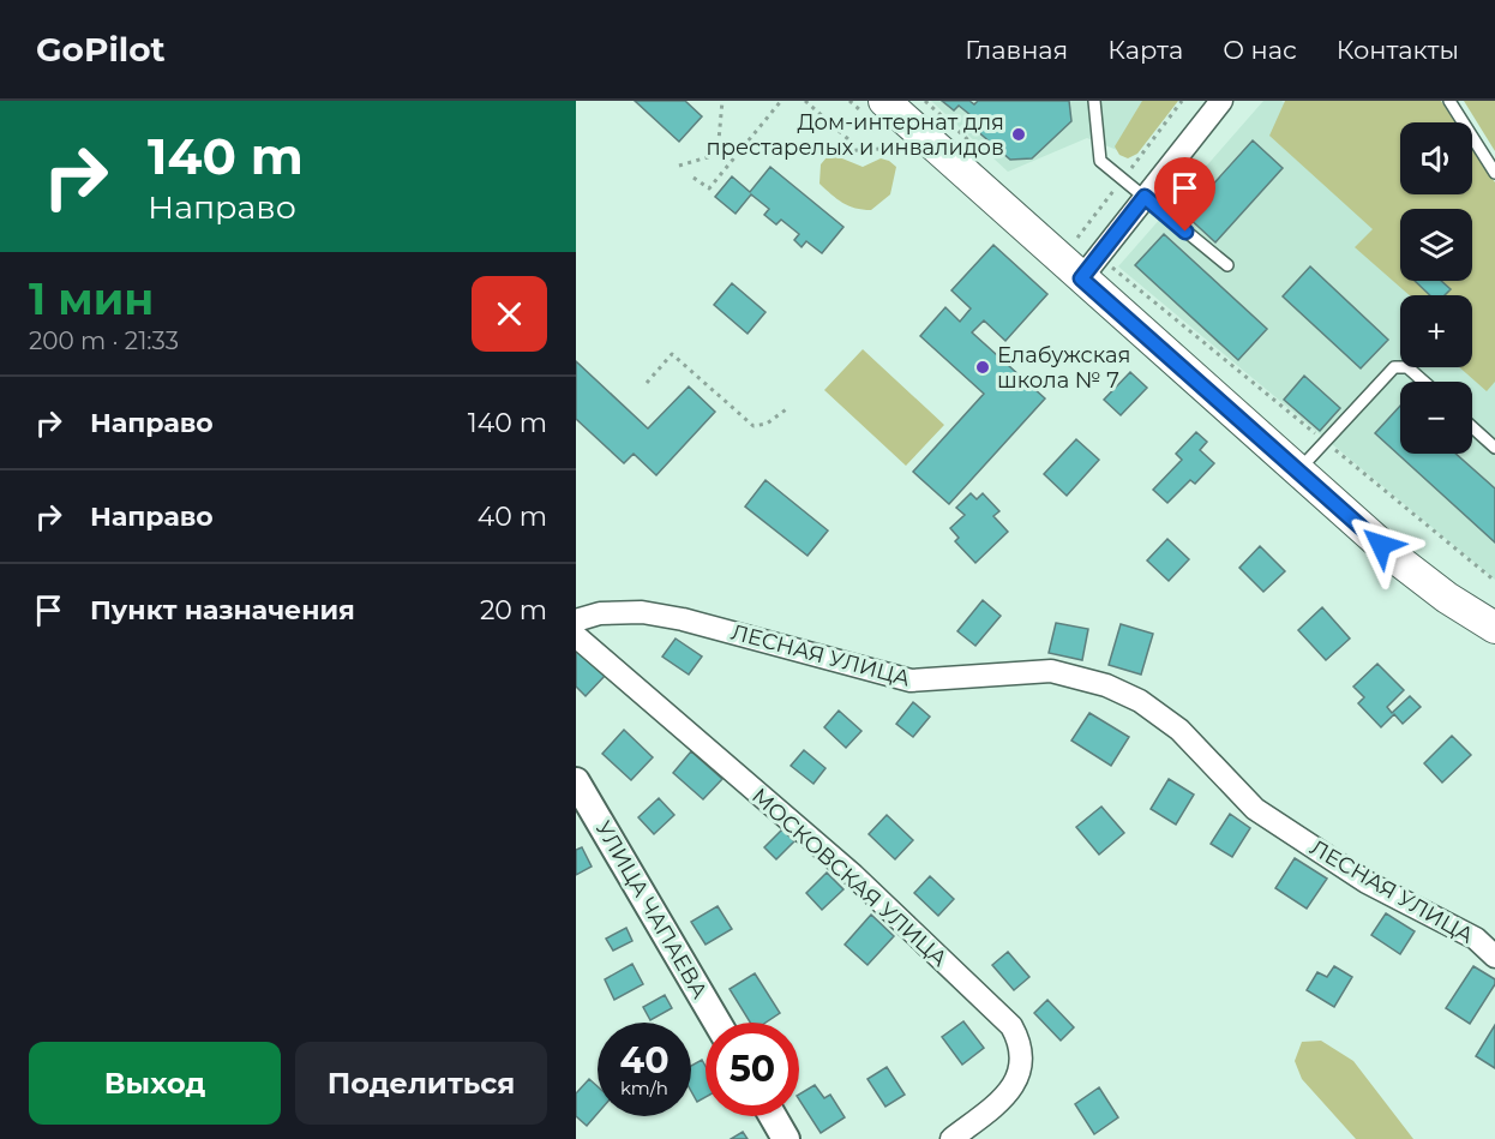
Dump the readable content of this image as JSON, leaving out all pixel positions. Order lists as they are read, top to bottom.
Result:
{
  "streets": {
    "street": ["ЛЕСНАЯ УЛИЦА", "МОСКОВСКАЯ УЛИЦА", "УЛИЦА ЧАПАЕВА"]
  },
  "places": ["Дом-интернат для престарелых и инвалидов", "Елабужская школа № 7"],
  "page": {
    "header": "GoPilot",
    "nav": [
      "Главная",
      "Карта",
      "О нас",
      "Контакты"
    ],
    "turn": ["140 m", "Направо"],
    "map_buttons": ["+", "−"],
    "heading": ["1 мин", "200 m · 21:33"],
    "list": [
      {
        "name": "Направо",
        "value": "140 m"
      },
      {
        "name": "Направо",
        "value": "40 m"
      },
      {
        "name": "Пункт назначения",
        "value": "20 m"
      }
    ],
    "speed": "40 km/h",
    "limit": "50",
    "buttons": ["Выход", "Поделиться"]
  }
}
